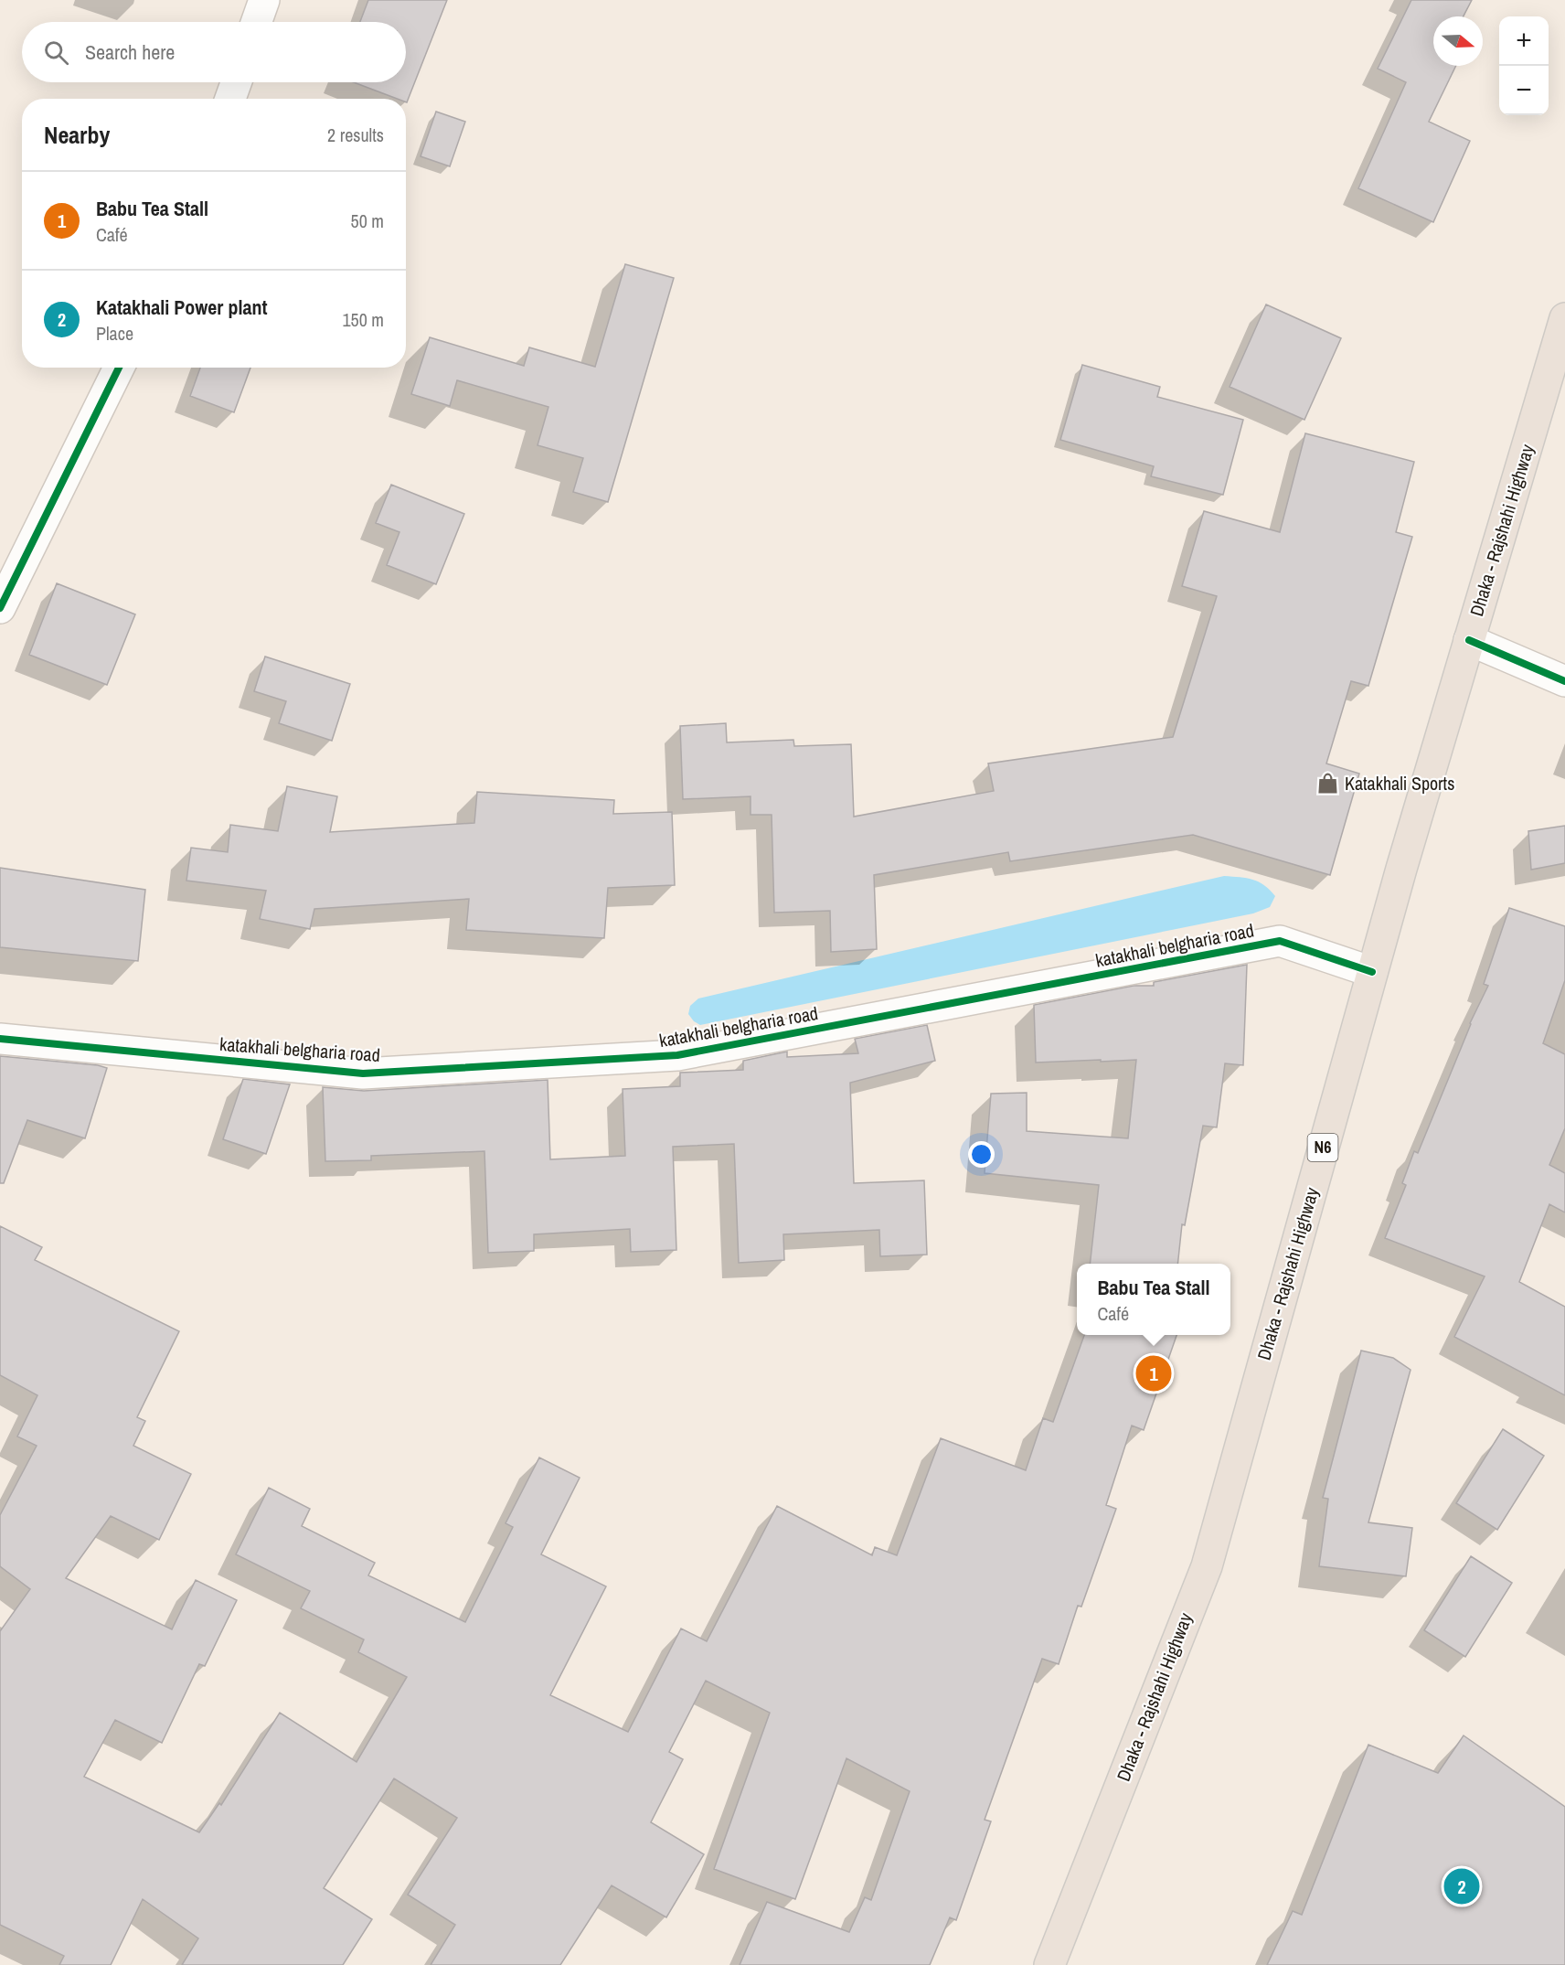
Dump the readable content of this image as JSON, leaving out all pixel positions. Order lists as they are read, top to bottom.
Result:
{
  "streets": {
    "highway": ["Dhaka - Rajshahi Highway", "N6"],
    "street": ["katakhali belgharia road"]
  },
  "crossings": [
    ["Dhaka - Rajshahi Highway", "katakhali belgharia road"]
  ],
  "places": {
    "shop": ["Katakhali Sports"]
  },
  "north": "right",
  "page": {
    "map_buttons": ["+", "−"],
    "search": "Search here",
    "heading": ["Nearby", "2 results"],
    "list": [
      {
        "mark": "1",
        "name": "Babu Tea Stall",
        "note": "Café",
        "value": "50 m"
      },
      {
        "mark": "2",
        "name": "Katakhali Power plant",
        "note": "Place",
        "value": "150 m"
      }
    ],
    "popup": ["Babu Tea Stall", "Café"],
    "pins": ["1", "2"]
  }
}
